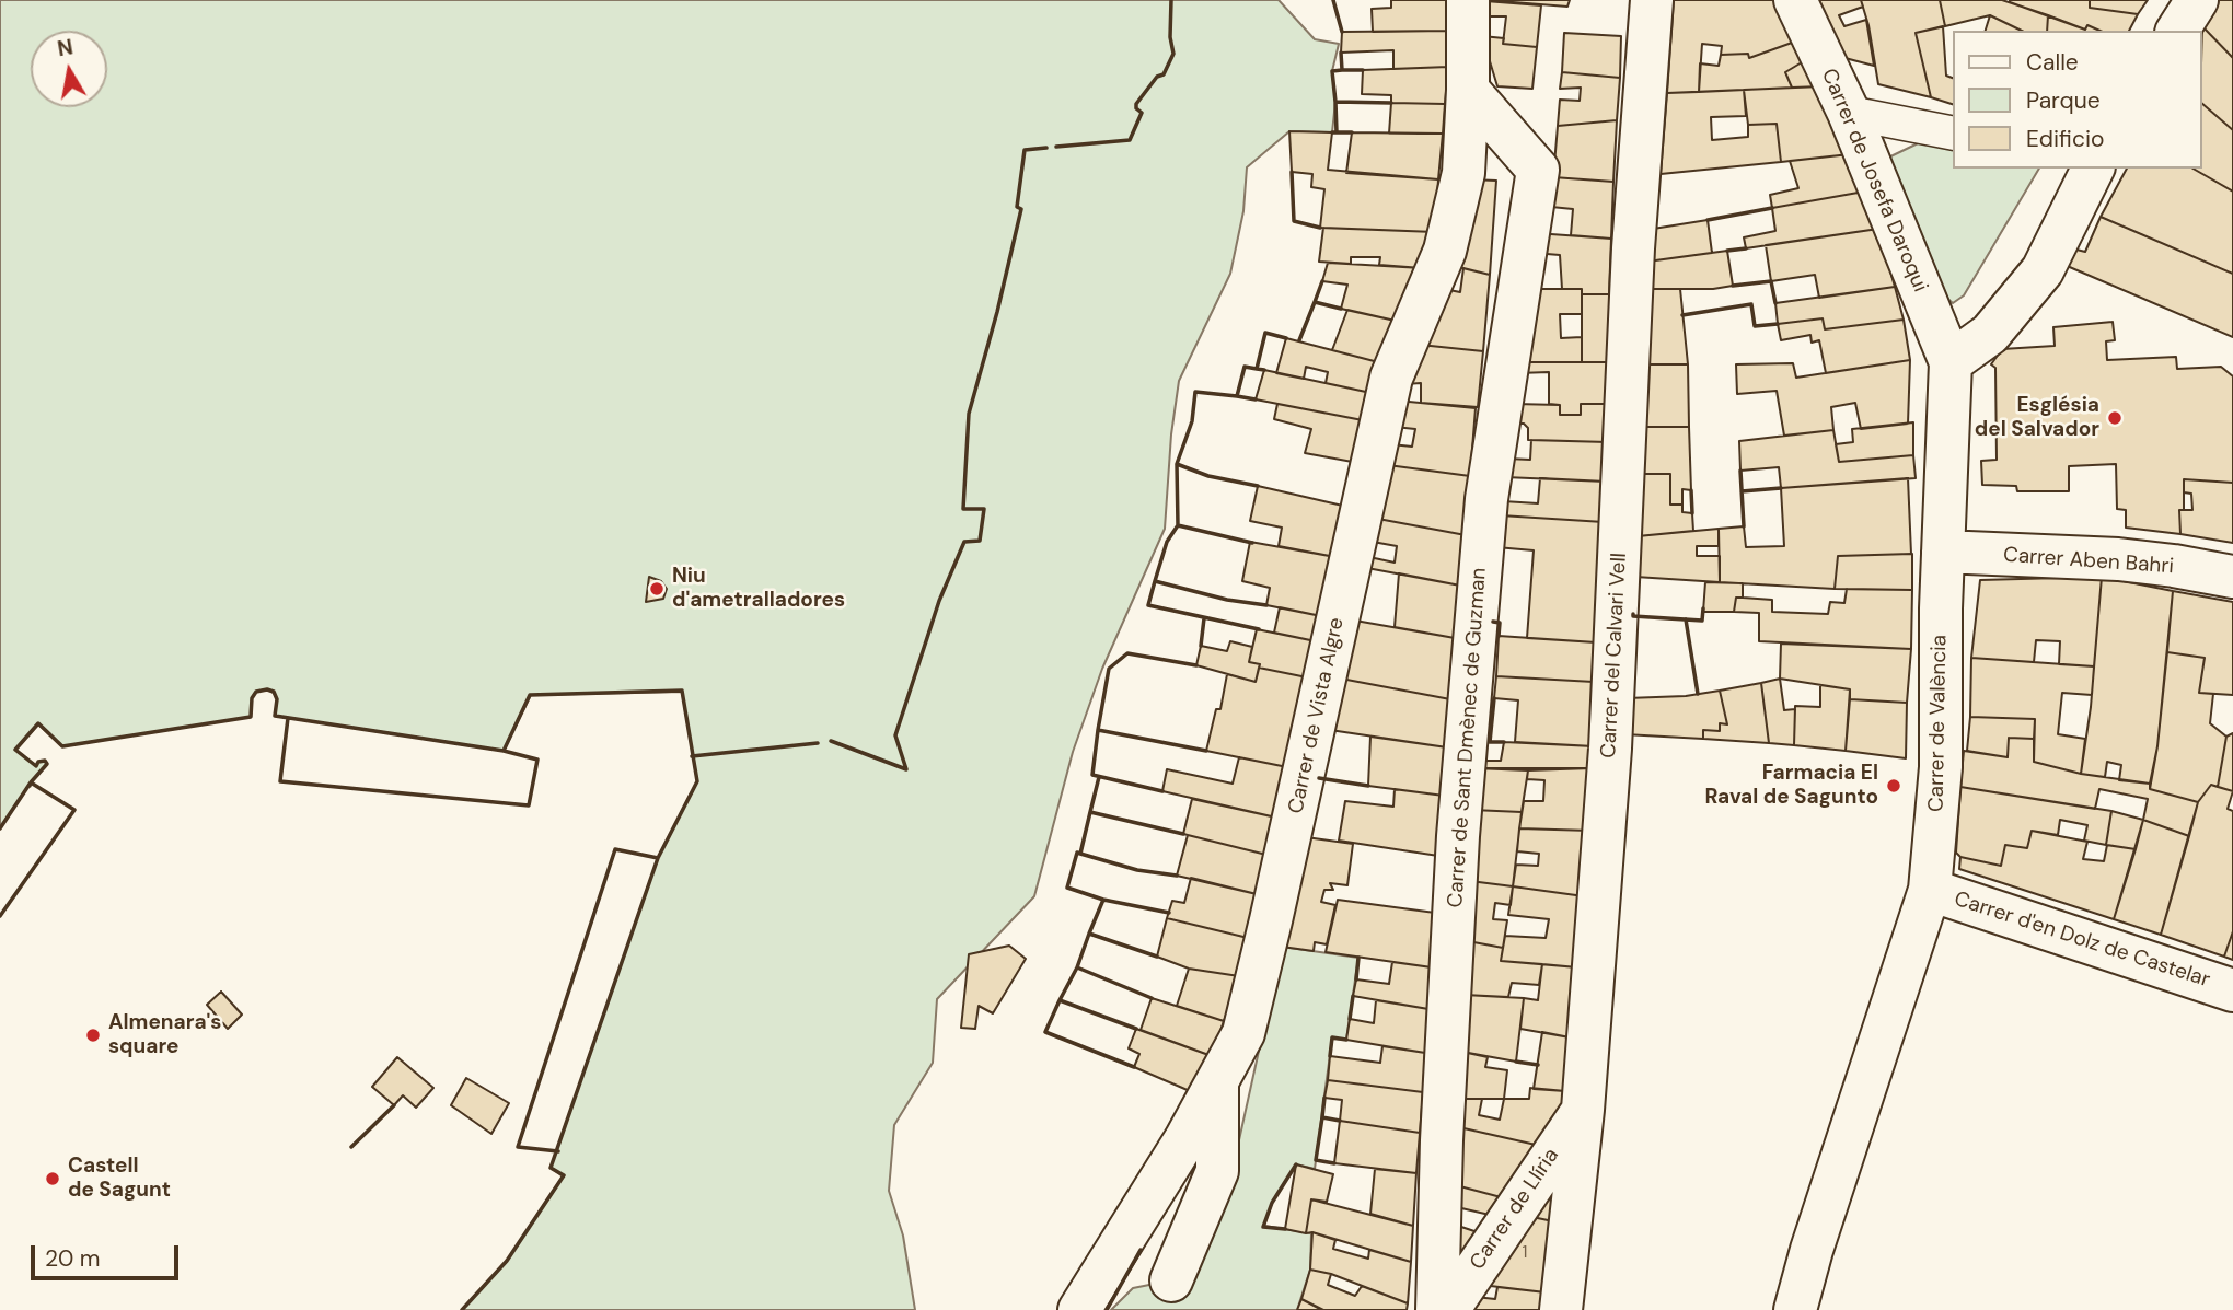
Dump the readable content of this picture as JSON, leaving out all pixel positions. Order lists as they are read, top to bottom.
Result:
{
  "streets": {
    "street": [
      "Carrer de Josefa Daroqui",
      "Carrer Aben Bahri",
      "Carrer del Calvari Vell",
      "Carrer de Vista Algre",
      "Carrer de València",
      "Carrer de Sant Dmènec de Guzman",
      "Carrer d'en Dolz de Castelar",
      "Carrer de Llíria"
    ]
  },
  "crossings": [
    ["Carrer de Josefa Daroqui", "Carrer de València"],
    ["Carrer Aben Bahri", "Carrer de València"],
    ["Carrer del Calvari Vell", "Carrer de Llíria"],
    ["Carrer de Vista Algre", "Carrer de Sant Dmènec de Guzman"],
    ["Carrer de València", "Carrer d'en Dolz de Castelar"]
  ],
  "places": [
    "Església del Salvador",
    "Niu d'ametralladores",
    "Farmacia El Raval de Sagunto",
    "Almenara's square",
    "Castell de Sagunt"
  ],
  "house_numbers": ["1"],
  "legend": ["Calle", "Parque", "Edificio"],
  "scale_bar": "20 m",
  "north": "top"
}
